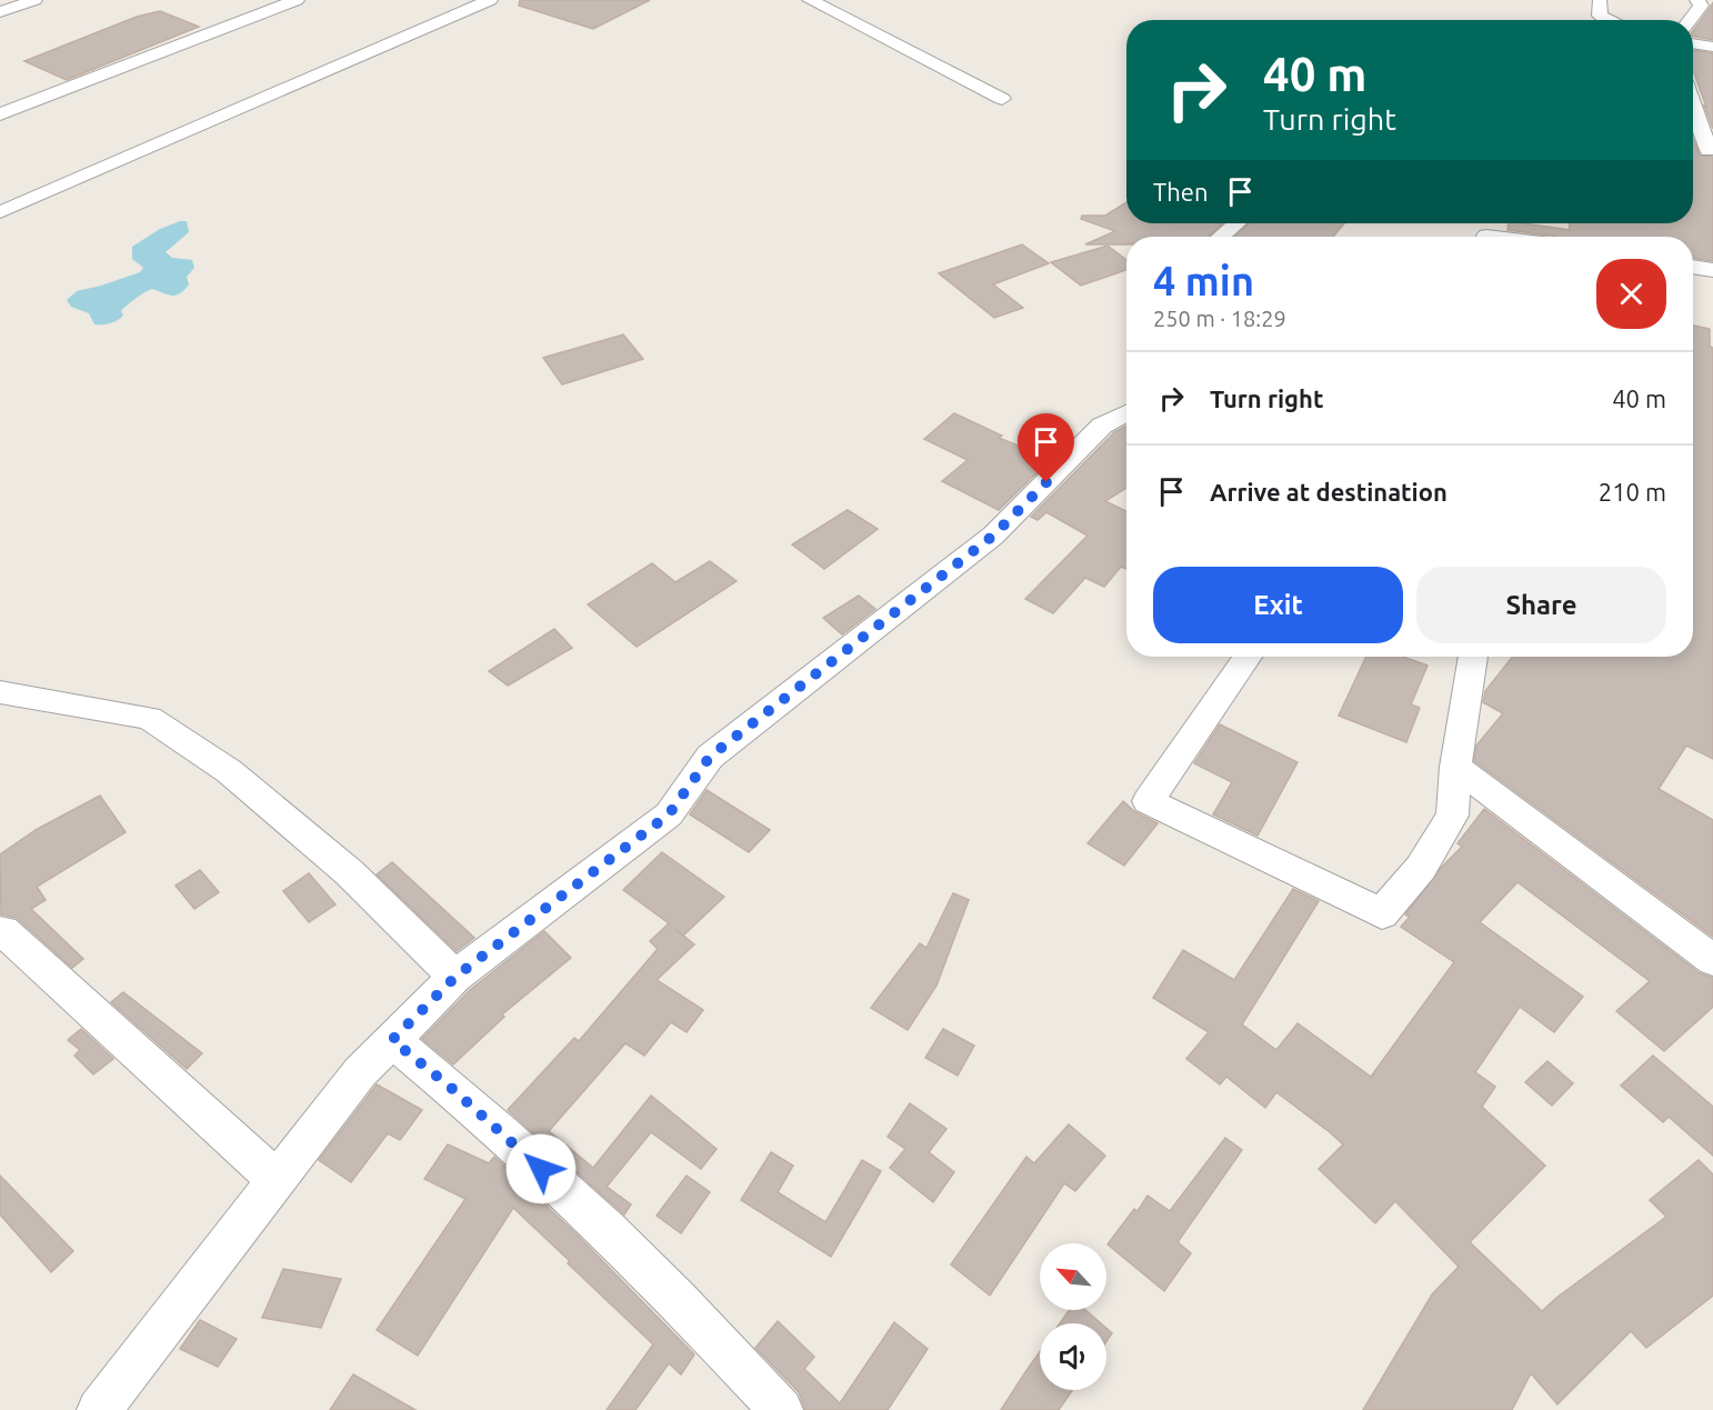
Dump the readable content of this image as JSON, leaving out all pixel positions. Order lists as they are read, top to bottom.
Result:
{
  "north": "top left",
  "page": {
    "turn": ["40 m", "Turn right"],
    "then": "Then",
    "heading": ["4 min", "250 m · 18:29"],
    "list": [
      {
        "name": "Turn right",
        "value": "40 m"
      },
      {
        "name": "Arrive at destination",
        "value": "210 m"
      }
    ],
    "buttons": ["Exit", "Share"]
  }
}
